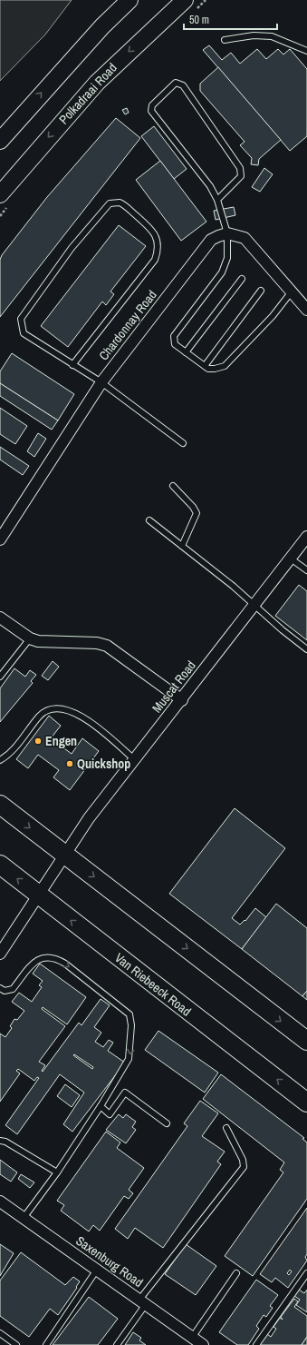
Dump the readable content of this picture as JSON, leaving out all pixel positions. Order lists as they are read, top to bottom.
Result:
{
  "streets": {
    "main road": ["Polkadraai Road", "Van Riebeeck Road"],
    "street": ["Chardonnay Road", "Muscat Road", "Saxenburg Road"]
  },
  "crossings": [
    ["Muscat Road", "Van Riebeeck Road"]
  ],
  "places": ["Engen", "Quickshop"],
  "scale_bar": "50 m"
}
